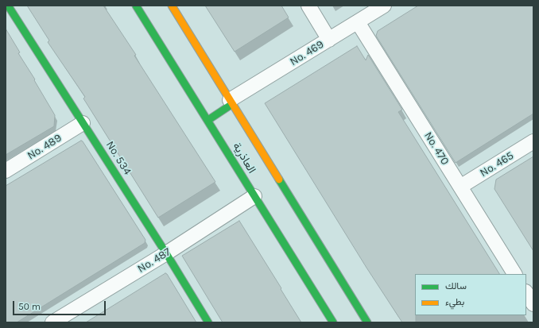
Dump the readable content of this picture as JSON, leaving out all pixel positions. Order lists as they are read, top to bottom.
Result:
{
  "streets": {
    "street": [
      "No. 469",
      "No. 489",
      "No. 470",
      "No. 534",
      "العاذرية",
      "No. 465",
      "No. 487"
    ]
  },
  "crossings": [
    ["No. 469", "No. 470"],
    ["No. 469", "العاذرية"],
    ["No. 489", "No. 534"],
    ["No. 470", "No. 465"],
    ["No. 534", "No. 487"],
    ["العاذرية", "No. 487"]
  ],
  "legend": ["سالك", "بطيء"],
  "scale_bar": "50 m"
}
